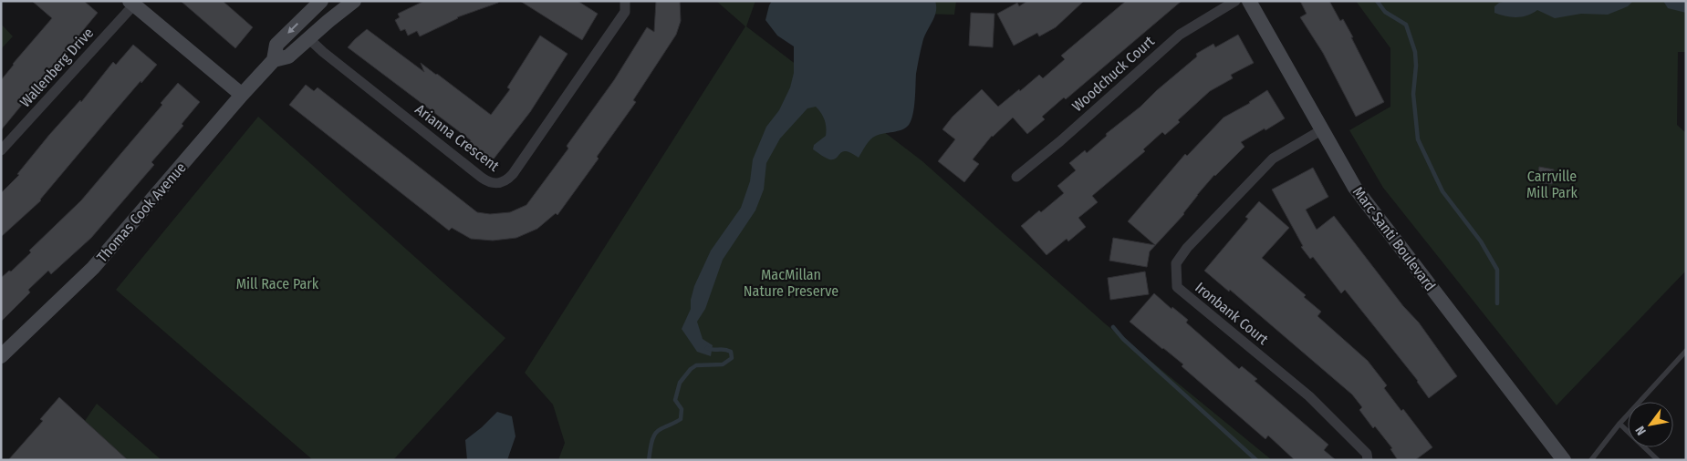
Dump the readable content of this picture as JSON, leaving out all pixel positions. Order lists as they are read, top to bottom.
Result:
{
  "streets": {
    "street": [
      "Wallenberg Drive",
      "Woodchuck Court",
      "Arianna Crescent",
      "Thomas Cook Avenue",
      "Marc Santi Boulevard",
      "Ironbank Court"
    ]
  },
  "crossings": [
    ["Arianna Crescent", "Thomas Cook Avenue"],
    ["Marc Santi Boulevard", "Ironbank Court"]
  ],
  "parks": ["Carrville Mill Park", "MacMillan Nature Preserve", "Mill Race Park"],
  "north": "bottom left"
}
